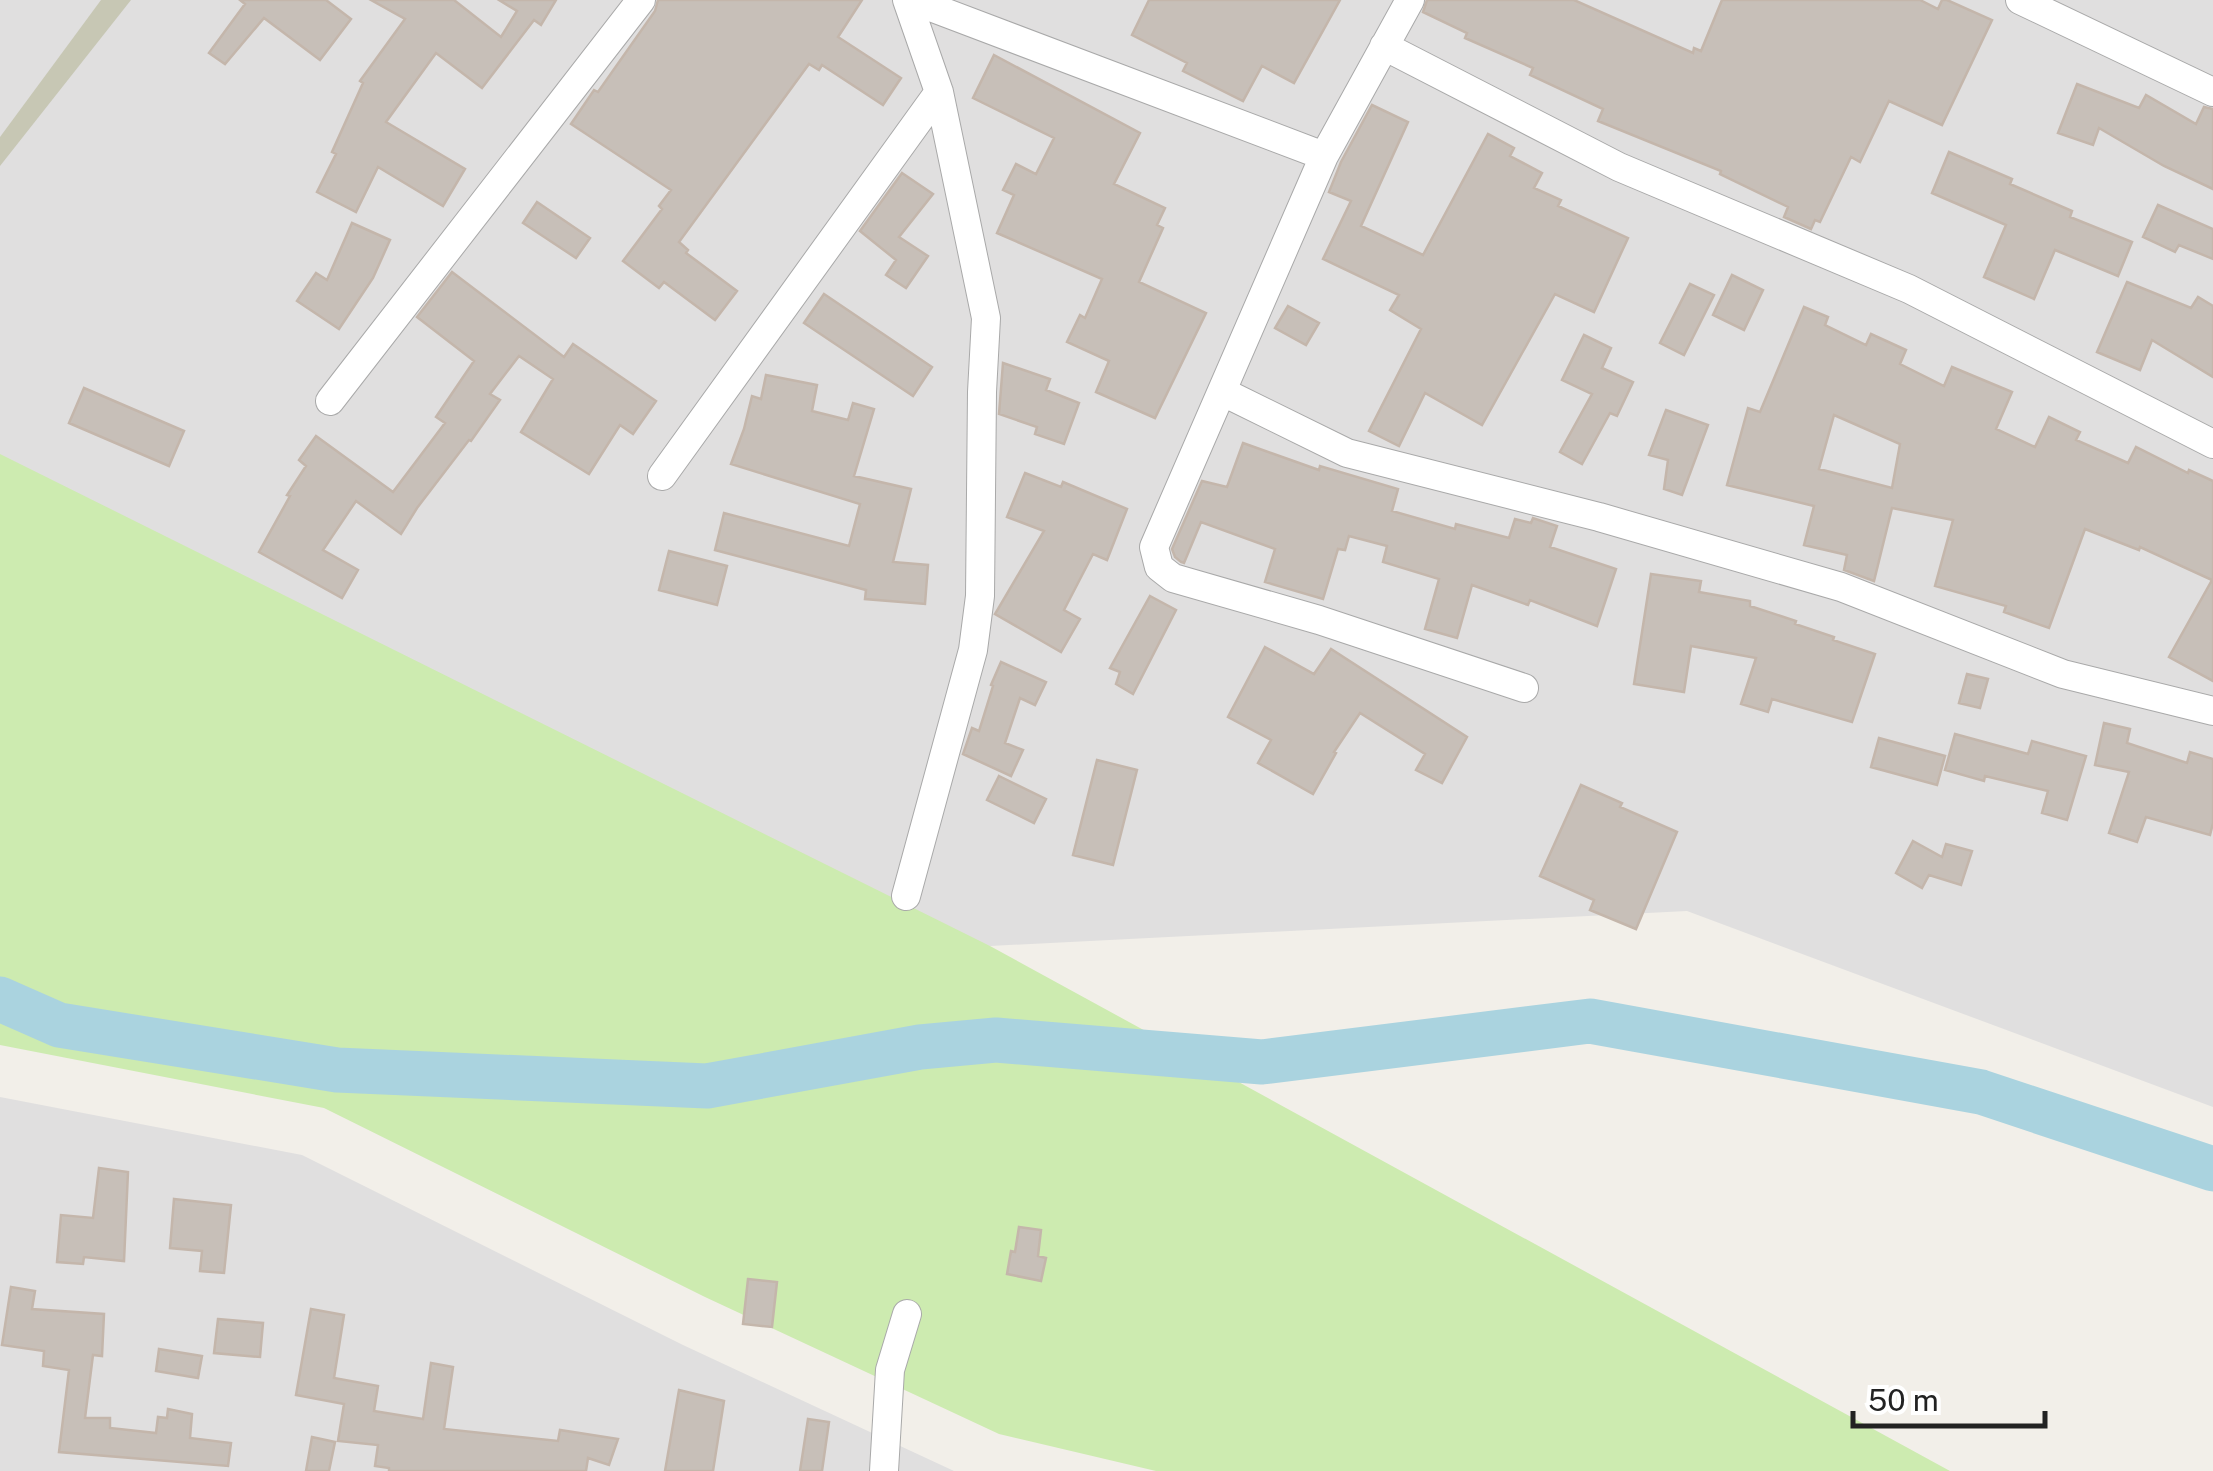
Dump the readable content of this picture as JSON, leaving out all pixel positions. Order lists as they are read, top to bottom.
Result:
{
  "scale_bar": "50 m"
}
